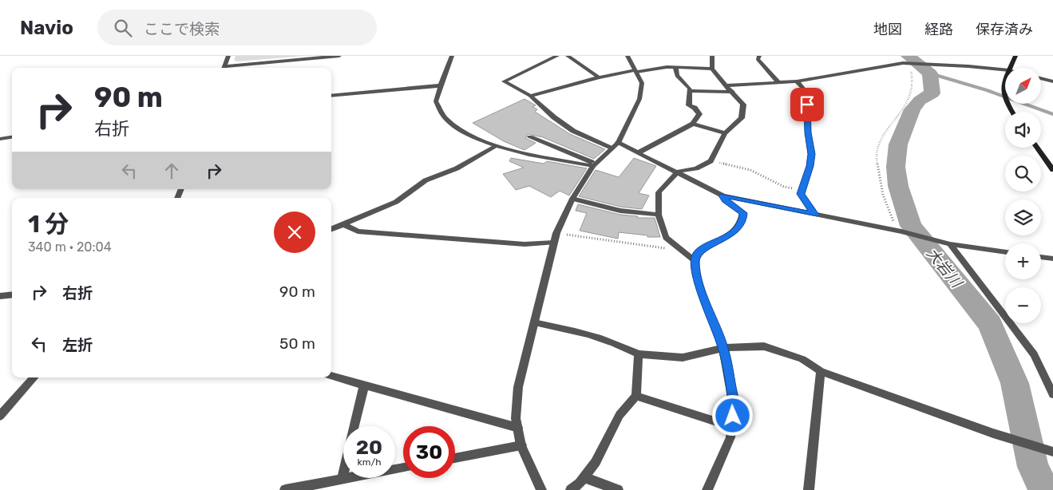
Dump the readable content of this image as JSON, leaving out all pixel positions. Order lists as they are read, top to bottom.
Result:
{
  "water": ["大岩川"],
  "north": "top right",
  "page": {
    "header": "Navio",
    "search": "ここで検索",
    "nav": ["地図", "経路", "保存済み"],
    "map_buttons": ["+", "−"],
    "turn": ["90 m", "右折"],
    "heading": ["1 分", "340 m · 20:04"],
    "list": [
      {
        "name": "右折",
        "value": "90 m"
      },
      {
        "name": "左折",
        "value": "50 m"
      }
    ],
    "speed": "20 km/h",
    "limit": "30"
  }
}
